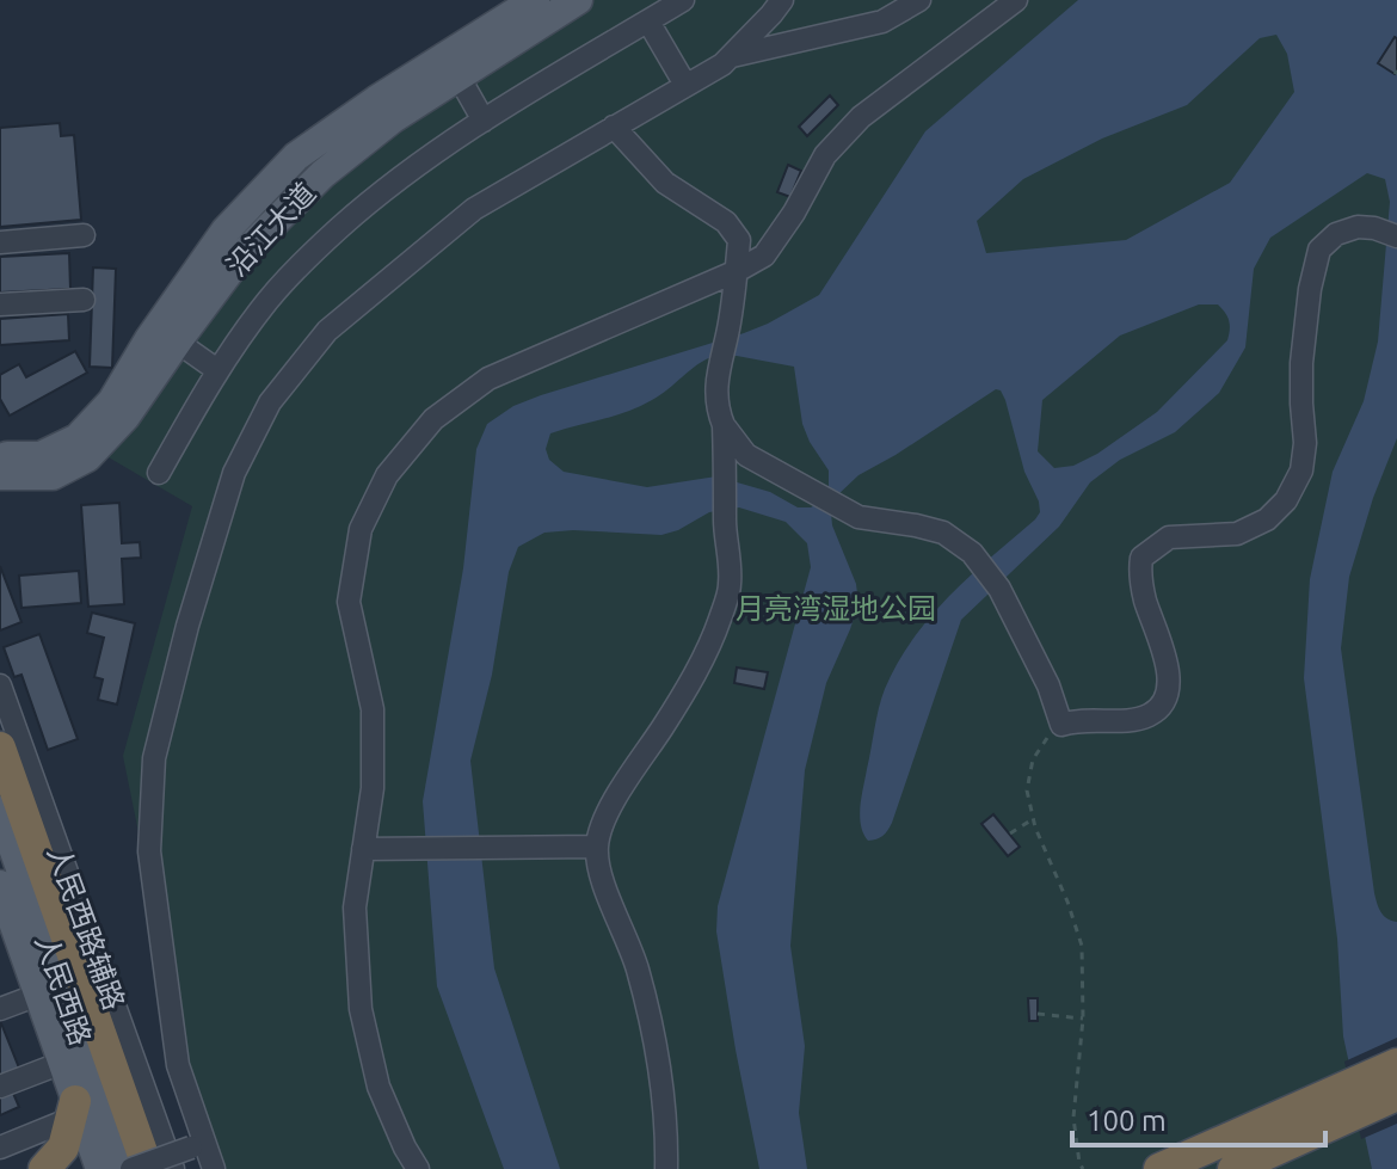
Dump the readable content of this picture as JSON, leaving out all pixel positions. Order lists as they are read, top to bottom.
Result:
{
  "streets": {
    "main road": ["沿江大道", "人民西路"],
    "street": ["人民西路辅路"]
  },
  "parks": ["月亮湾湿地公园"],
  "scale_bar": "100 m"
}
